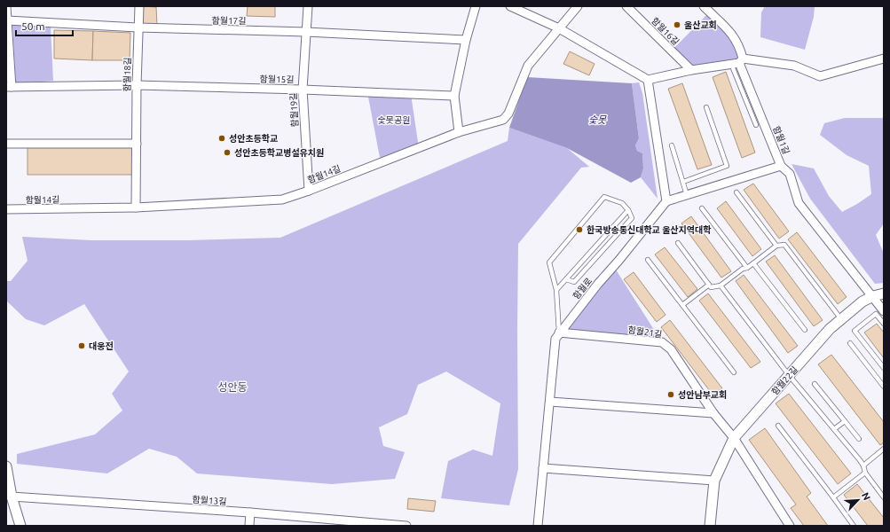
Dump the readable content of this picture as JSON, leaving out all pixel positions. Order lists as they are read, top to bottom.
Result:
{
  "streets": {
    "street": [
      "함월17길",
      "함월16길",
      "함월18길",
      "함월15길",
      "함월19길",
      "함월1길",
      "함월14길",
      "함월로",
      "함월21길",
      "함월22길",
      "함월13길"
    ]
  },
  "crossings": [
    ["함월17길", "함월18길"],
    ["함월17길", "함월19길"],
    ["함월18길", "함월15길"],
    ["함월18길", "함월14길"],
    ["함월15길", "함월19길"],
    ["함월19길", "함월14길"],
    ["함월1길", "함월22길"],
    ["함월로", "함월21길"],
    ["함월21길", "함월22길"]
  ],
  "districts": ["성안동"],
  "water": ["숯못"],
  "parks": ["숯못공원"],
  "places": [
    "울산교회",
    "성안초등학교",
    "성안초등학교병설유치원",
    "한국방송통신대학교 울산지역대학",
    "대웅전",
    "성안남부교회"
  ],
  "scale_bar": "50 m",
  "north": "top right"
}
